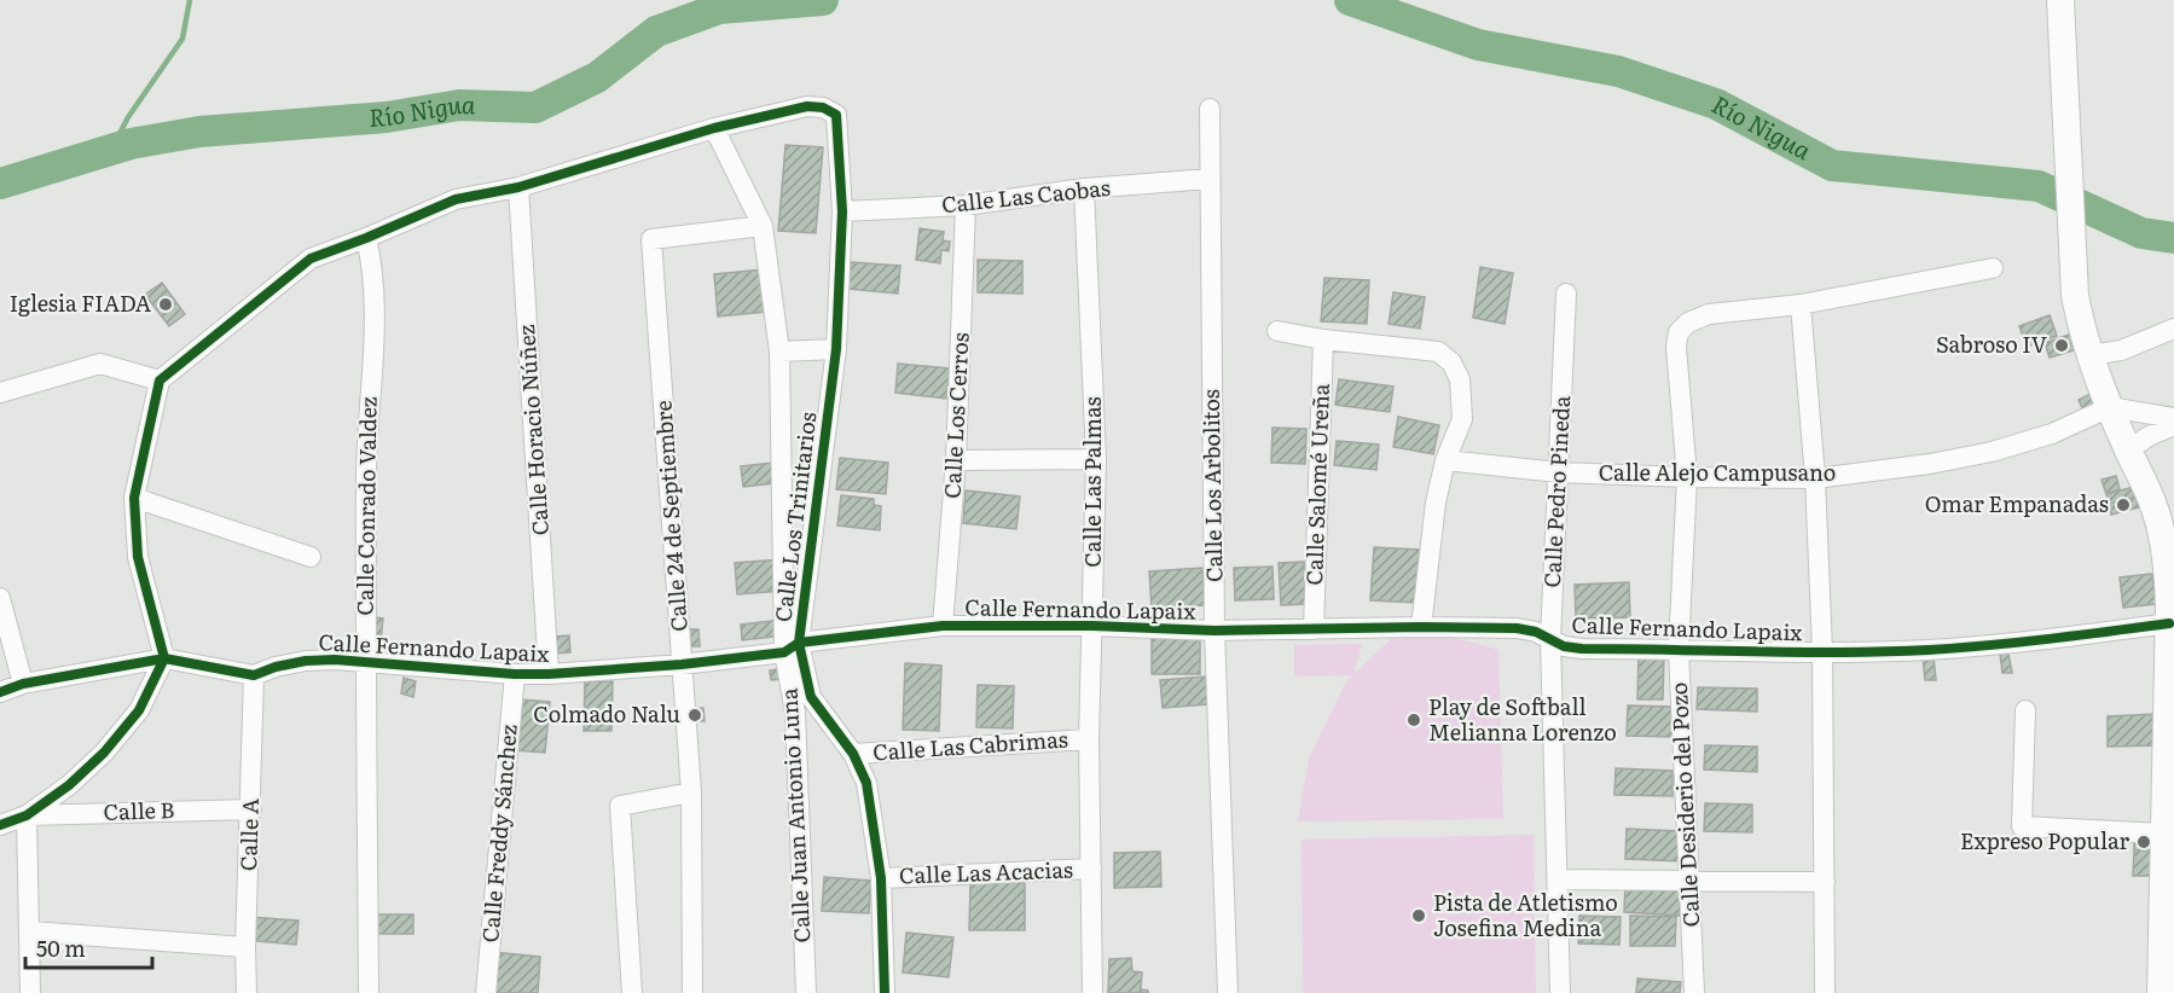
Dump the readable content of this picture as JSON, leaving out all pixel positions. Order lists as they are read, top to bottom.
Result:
{
  "streets": {
    "street": [
      "Calle Las Caobas",
      "Calle Los Cerros",
      "Calle Horacio Núñez",
      "Calle Alejo Campusano",
      "Calle Las Palmas",
      "Calle Salomé Ureña",
      "Calle Los Arbolitos",
      "Calle Pedro Pineda",
      "Calle Conrado Valdez",
      "Calle 24 de Septiembre",
      "Calle Los Trinitarios",
      "Calle Fernando Lapaix",
      "Calle Las Cabrimas",
      "Calle Desiderio del Pozo",
      "Calle B",
      "Calle Juan Antonio Luna",
      "Calle Freddy Sánchez",
      "Calle A",
      "Calle Las Acacias"
    ]
  },
  "crossings": [
    ["Calle Las Caobas", "Calle Los Cerros"],
    ["Calle Las Caobas", "Calle Las Palmas"],
    ["Calle Las Caobas", "Calle Los Arbolitos"],
    ["Calle Las Caobas", "Calle Los Trinitarios"],
    ["Calle Los Cerros", "Calle Fernando Lapaix"],
    ["Calle Horacio Núñez", "Calle Fernando Lapaix"],
    ["Calle Alejo Campusano", "Calle Pedro Pineda"],
    ["Calle Alejo Campusano", "Calle Desiderio del Pozo"],
    ["Calle Las Palmas", "Calle Fernando Lapaix"],
    ["Calle Las Palmas", "Calle Las Cabrimas"],
    ["Calle Las Palmas", "Calle Las Acacias"],
    ["Calle Salomé Ureña", "Calle Fernando Lapaix"],
    ["Calle Los Arbolitos", "Calle Fernando Lapaix"],
    ["Calle Pedro Pineda", "Calle Fernando Lapaix"],
    ["Calle Conrado Valdez", "Calle Fernando Lapaix"],
    ["Calle 24 de Septiembre", "Calle Fernando Lapaix"],
    ["Calle 24 de Septiembre", "Calle Juan Antonio Luna"],
    ["Calle Los Trinitarios", "Calle Fernando Lapaix"],
    ["Calle Los Trinitarios", "Calle Las Cabrimas"],
    ["Calle Los Trinitarios", "Calle Juan Antonio Luna"],
    ["Calle Los Trinitarios", "Calle Las Acacias"],
    ["Calle Fernando Lapaix", "Calle Desiderio del Pozo"],
    ["Calle Fernando Lapaix", "Calle Juan Antonio Luna"],
    ["Calle Fernando Lapaix", "Calle Freddy Sánchez"],
    ["Calle Fernando Lapaix", "Calle A"],
    ["Calle B", "Calle A"]
  ],
  "water": ["Río Nigua"],
  "places": [
    "Iglesia FIADA",
    "Sabroso IV",
    "Omar Empanadas",
    "Colmado Nalu",
    "Play de Softball Melianna Lorenzo",
    "Expreso Popular",
    "Pista de Atletismo Josefina Medina"
  ],
  "scale_bar": "50 m"
}
